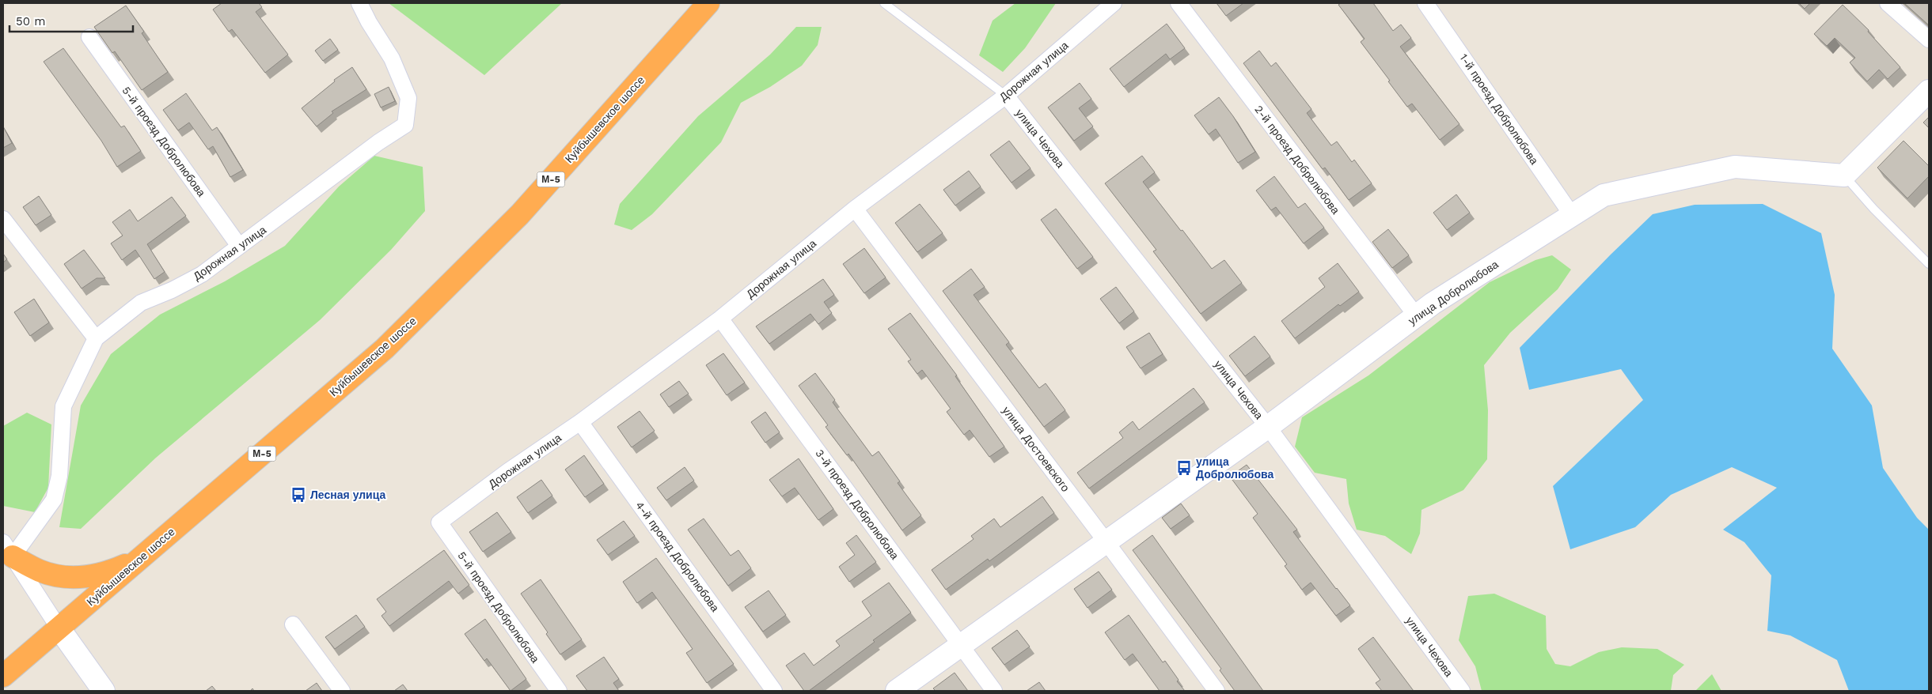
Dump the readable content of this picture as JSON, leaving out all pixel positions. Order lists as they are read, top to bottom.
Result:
{
  "streets": {
    "highway": ["Куйбышевское шоссе", "М-5"],
    "street": [
      "Дорожная улица",
      "1-й проезд Добролюбова",
      "улица Чехова",
      "5-й проезд Добролюбова",
      "2-й проезд Добролюбова",
      "улица Добролюбова",
      "улица Достоевского",
      "3-й проезд Добролюбова",
      "4-й проезд Добролюбова"
    ]
  },
  "crossings": [
    ["Дорожная улица", "улица Чехова"],
    ["Дорожная улица", "5-й проезд Добролюбова"],
    ["Дорожная улица", "улица Достоевского"],
    ["Дорожная улица", "3-й проезд Добролюбова"],
    ["Дорожная улица", "4-й проезд Добролюбова"],
    ["1-й проезд Добролюбова", "улица Добролюбова"],
    ["улица Чехова", "улица Добролюбова"],
    ["2-й проезд Добролюбова", "улица Добролюбова"],
    ["улица Добролюбова", "улица Достоевского"],
    ["улица Добролюбова", "3-й проезд Добролюбова"]
  ],
  "places": {
    "bus stop": ["улица Добролюбова", "Лесная улица"]
  },
  "scale_bar": "50 m"
}
